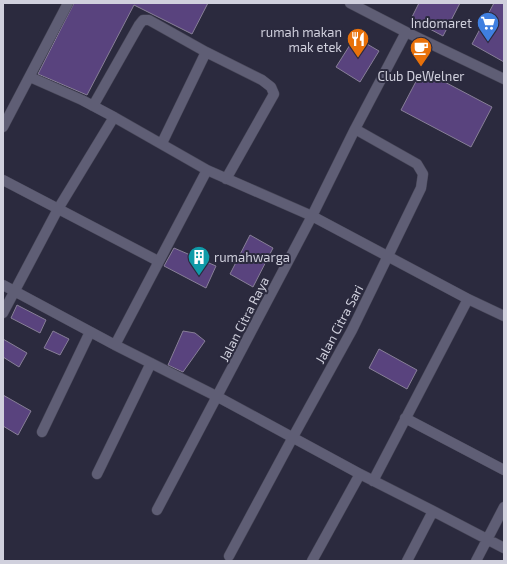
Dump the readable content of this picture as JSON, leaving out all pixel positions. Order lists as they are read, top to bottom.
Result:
{
  "streets": {
    "street": ["Jalan Citra Raya", "Jalan Citra Sari"]
  },
  "crossings": [
    ["Jalan Citra Raya", "Jalan Citra Sari"]
  ],
  "places": {
    "supermarket": ["Indomaret"],
    "restaurant": ["rumah makan mak etek"],
    "cafe": ["Club DeWelner"],
    "building": ["rumahwarga"]
  }
}
